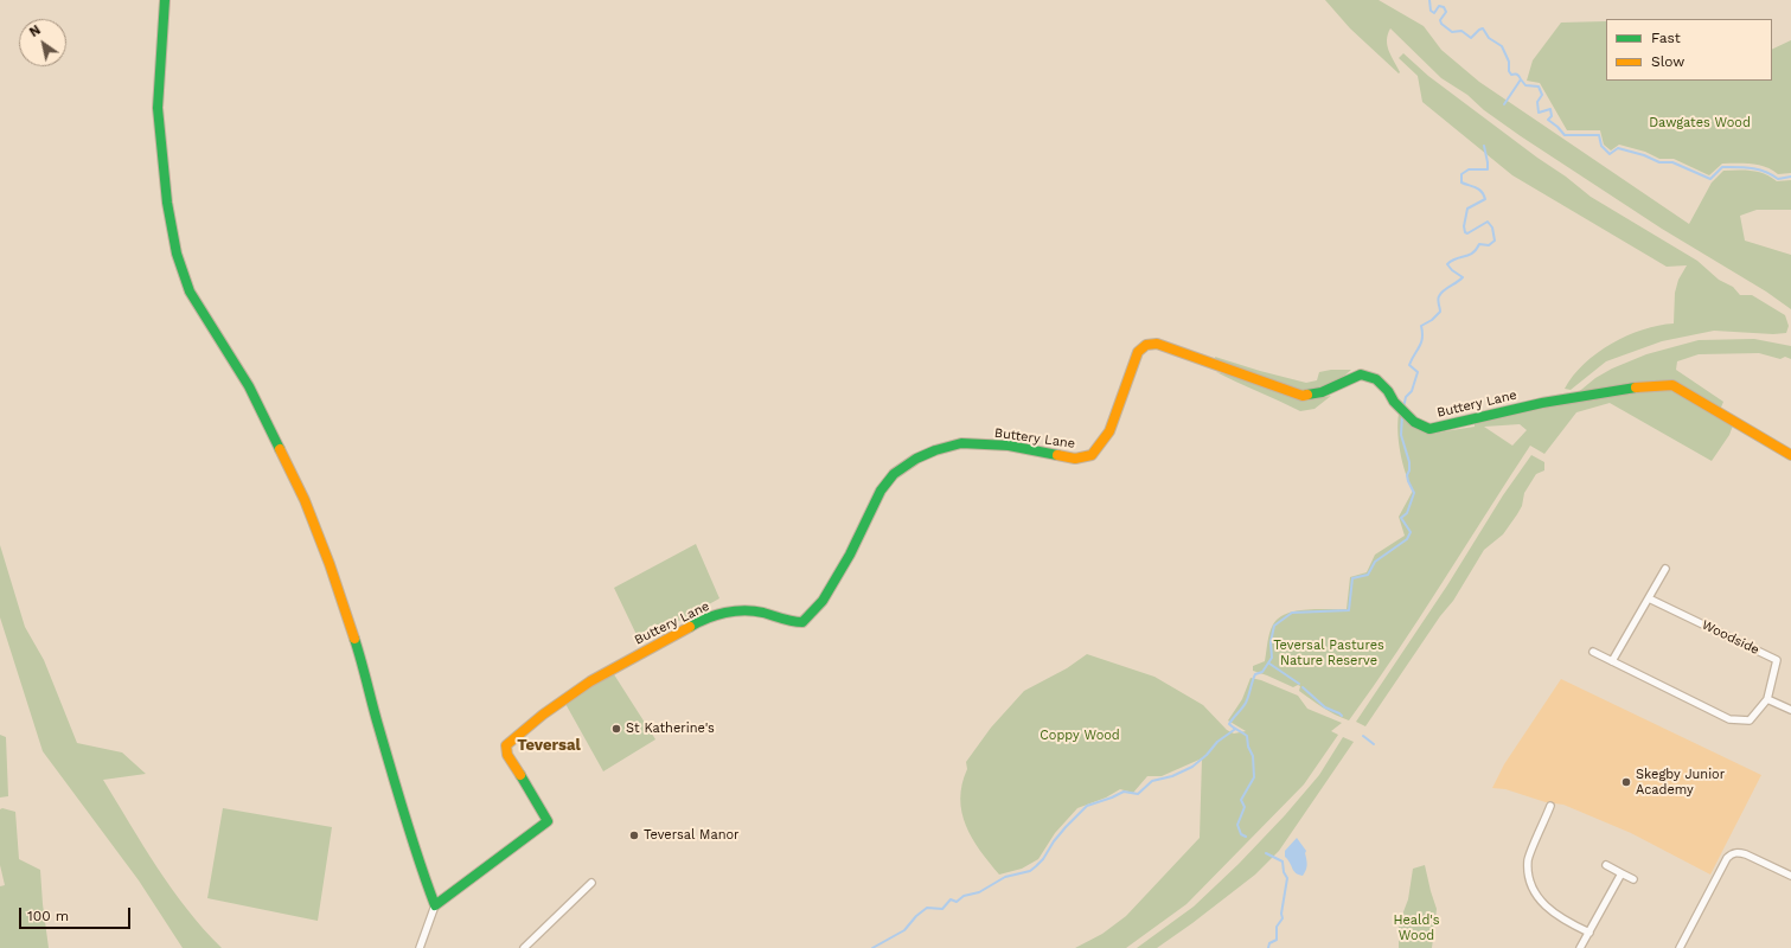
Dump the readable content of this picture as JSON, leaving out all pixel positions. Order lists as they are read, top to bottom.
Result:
{
  "streets": {
    "street": ["Buttery Lane", "Woodside"]
  },
  "districts": ["Teversal"],
  "parks": [
    "Dawgates Wood",
    "Teversal Pastures Nature Reserve",
    "Coppy Wood",
    "Heald's Wood"
  ],
  "places": ["St Katherine's", "Skegby Junior Academy", "Teversal Manor"],
  "legend": ["Fast", "Slow"],
  "scale_bar": "100 m",
  "north": "top left"
}
